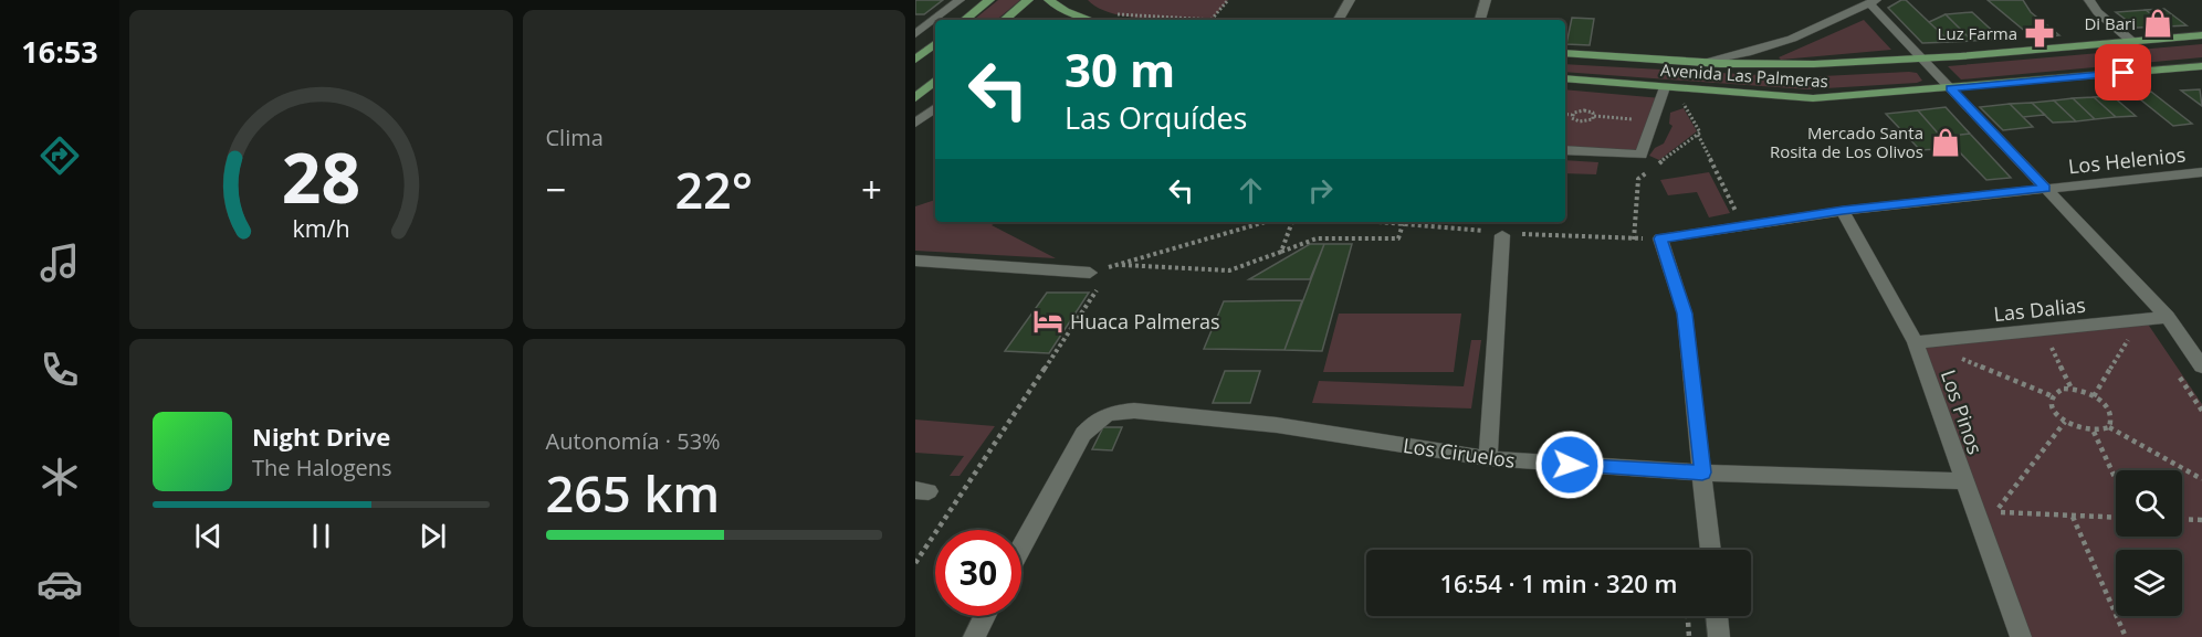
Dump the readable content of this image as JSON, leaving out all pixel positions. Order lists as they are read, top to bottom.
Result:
{
  "streets": {
    "main road": ["Avenida Las Palmeras"],
    "street": [
      "Los Helenios",
      "Las Dalias",
      "Los Pinos",
      "Los Ciruelos"
    ]
  },
  "crossings": [
    ["Los Helenios", "Los Pinos"],
    ["Las Dalias", "Los Pinos"],
    ["Los Pinos", "Los Ciruelos"]
  ],
  "places": {
    "shop": ["Di Bari", "Mercado Santa Rosita de Los Olivos"],
    "pharmacy": ["Luz Farma"],
    "hotel": ["Huaca Palmeras"]
  },
  "page": {
    "tabs": "16:53",
    "tile": [
      "Clima",
      ["Autonomía · 53%", "265 km"]
    ],
    "turn": ["30 m", "Las Orquídes"],
    "heat": ["−", "22°", "+"],
    "song": ["Night Drive", "The Halogens"],
    "limit": "30",
    "trip": "16:54 · 1 min · 320 m",
    "gauge": ["28", "km/h"]
  }
}
